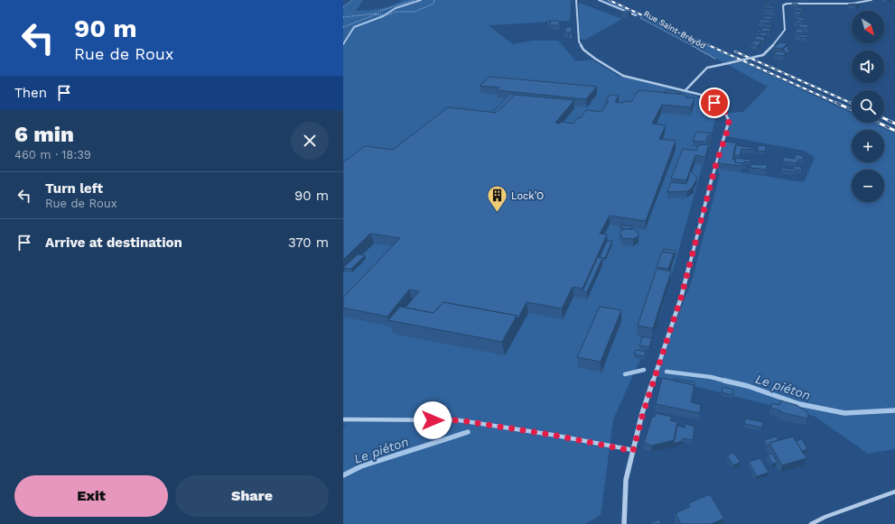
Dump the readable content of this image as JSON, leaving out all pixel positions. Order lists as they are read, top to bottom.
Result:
{
  "streets": {
    "street": ["Rue Saint-Brèyôd"]
  },
  "water": ["Le piéton"],
  "places": {
    "building": ["Lock’O"]
  },
  "north": "bottom right",
  "page": {
    "turn": ["90 m", "Rue de Roux"],
    "map_buttons": ["+", "−"],
    "then": "Then",
    "heading": ["6 min", "460 m · 18:39"],
    "list": [
      {
        "name": "Turn left",
        "note": "Rue de Roux",
        "value": "90 m"
      },
      {
        "name": "Arrive at destination",
        "value": "370 m"
      }
    ],
    "buttons": ["Exit", "Share"]
  }
}
